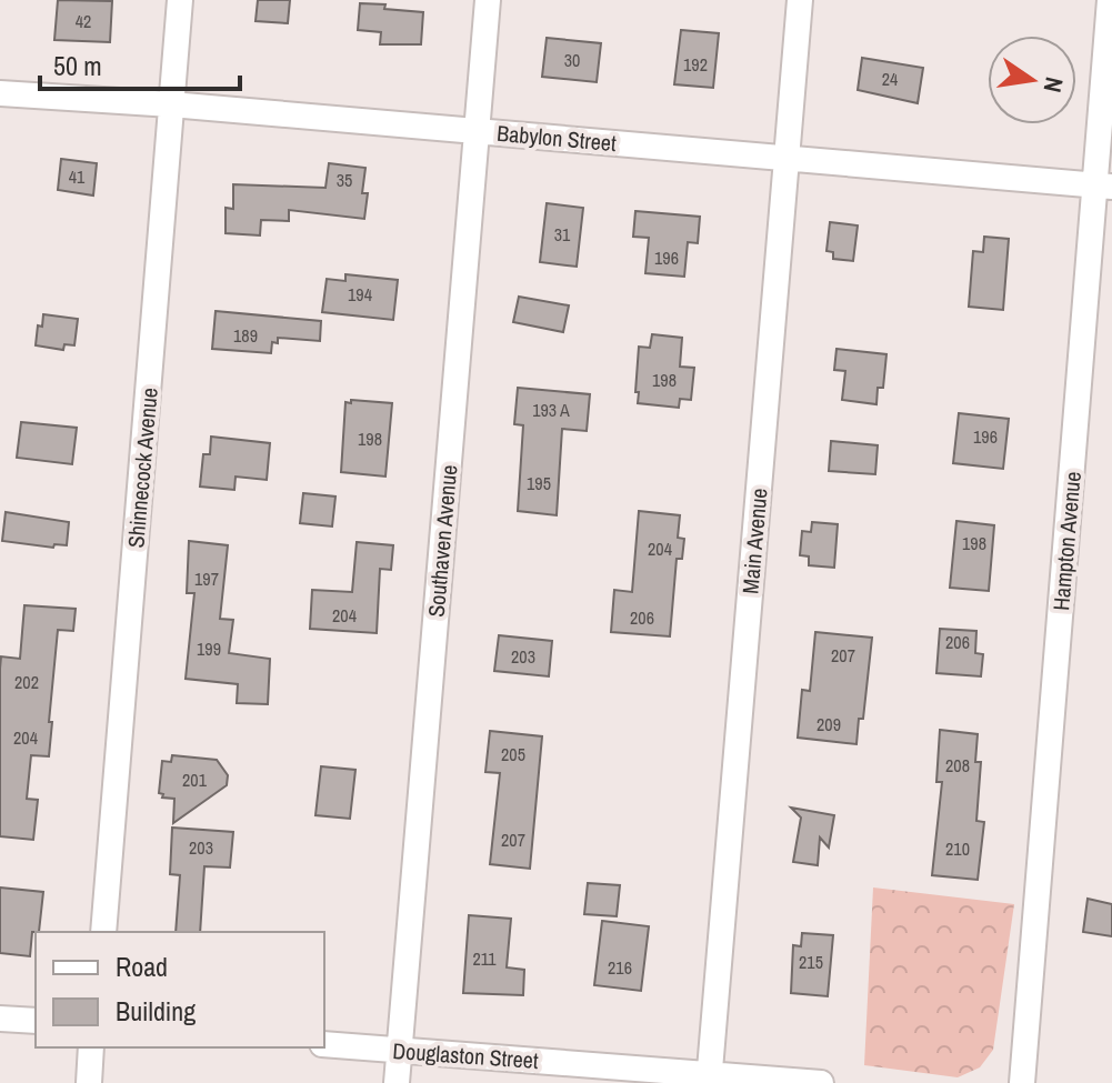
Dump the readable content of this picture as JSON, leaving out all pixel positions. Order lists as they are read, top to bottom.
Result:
{
  "streets": {
    "street": [
      "Babylon Street",
      "Shinnecock Avenue",
      "Southaven Avenue",
      "Main Avenue",
      "Hampton Avenue",
      "Douglaston Street"
    ]
  },
  "crossings": [
    ["Babylon Street", "Shinnecock Avenue"],
    ["Babylon Street", "Southaven Avenue"],
    ["Babylon Street", "Main Avenue"],
    ["Babylon Street", "Hampton Avenue"],
    ["Southaven Avenue", "Douglaston Street"],
    ["Main Avenue", "Douglaston Street"]
  ],
  "house_numbers": [
    "42",
    "30",
    "192",
    "24",
    "41",
    "35",
    "31",
    "196",
    "194",
    "189",
    "198",
    "193 A",
    "196",
    "198",
    "195",
    "198",
    "204",
    "197",
    "204",
    "206",
    "206",
    "199",
    "207",
    "203",
    "202",
    "209",
    "204",
    "205",
    "208",
    "201",
    "207",
    "203",
    "210",
    "211",
    "215",
    "216"
  ],
  "legend": ["Road", "Building"],
  "scale_bar": "50 m",
  "north": "right"
}
